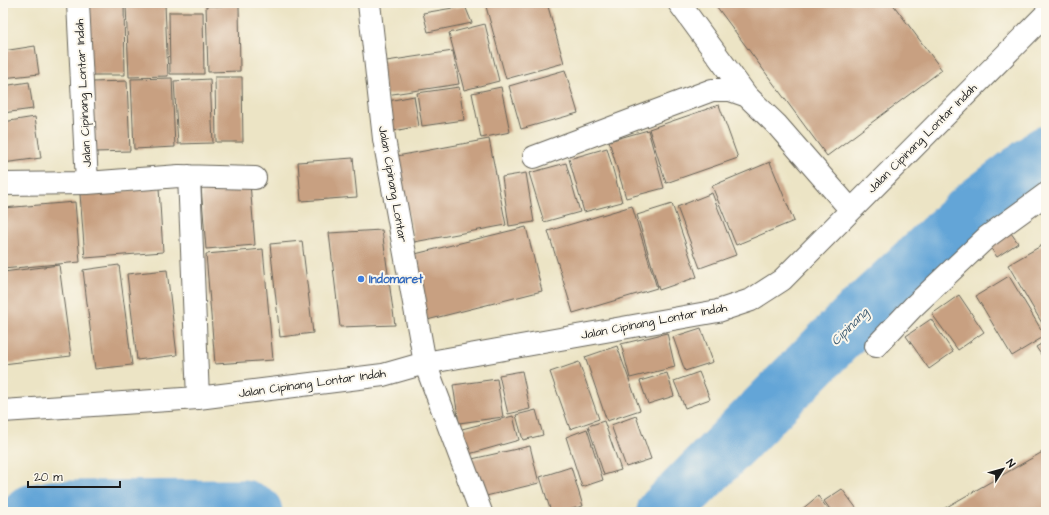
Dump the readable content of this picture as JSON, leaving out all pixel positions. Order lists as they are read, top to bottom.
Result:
{
  "streets": {
    "street": ["Jalan Cipinang Lontar Indah", "Jalan Cipinang Lontar"]
  },
  "crossings": [
    ["Jalan Cipinang Lontar Indah", "Jalan Cipinang Lontar"]
  ],
  "water": ["Cipinang"],
  "places": ["Indomaret"],
  "scale_bar": "20 m",
  "north": "top right"
}
